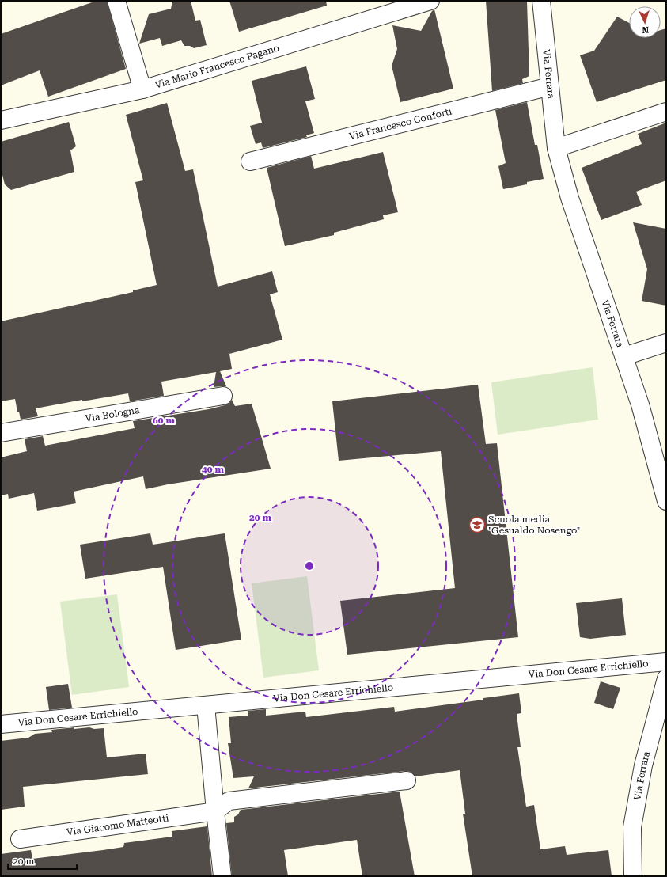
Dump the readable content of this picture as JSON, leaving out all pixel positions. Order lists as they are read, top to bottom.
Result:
{
  "streets": {
    "street": [
      "Via Mario Francesco Pagano",
      "Via Ferrara",
      "Via Francesco Conforti",
      "Via Bologna",
      "Via Don Cesare Errichiello",
      "Via Giacomo Matteotti"
    ]
  },
  "crossings": [
    ["Via Ferrara", "Via Francesco Conforti"]
  ],
  "places": {
    "school or university": ["Scuola media \"Gesualdo Nosengo\""]
  },
  "scale_bar": "20 m",
  "north": "bottom",
  "rings": ["60 m", "40 m", "20 m"]
}
